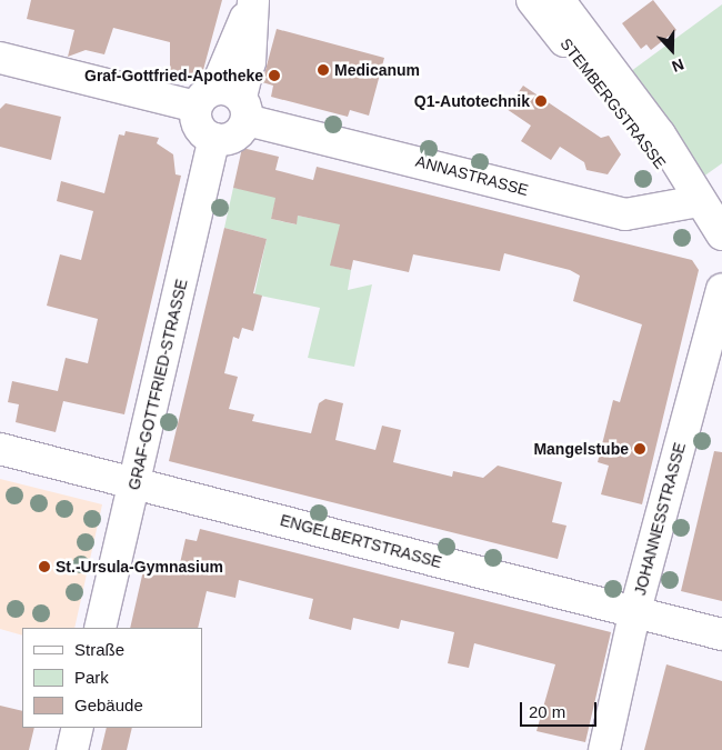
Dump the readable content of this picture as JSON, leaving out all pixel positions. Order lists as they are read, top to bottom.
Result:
{
  "streets": {
    "street": [
      "STEMBERGSTRASSE",
      "ANNASTRASSE",
      "GRAF-GOTTFRIED-STRASSE",
      "JOHANNESSTRASSE",
      "ENGELBERTSTRASSE"
    ]
  },
  "crossings": [
    ["STEMBERGSTRASSE", "ANNASTRASSE"],
    ["ANNASTRASSE", "GRAF-GOTTFRIED-STRASSE"],
    ["GRAF-GOTTFRIED-STRASSE", "ENGELBERTSTRASSE"],
    ["JOHANNESSTRASSE", "ENGELBERTSTRASSE"]
  ],
  "places": [
    "Medicanum",
    "Graf-Gottfried-Apotheke",
    "Q1-Autotechnik",
    "Mangelstube",
    "St.-Ursula-Gymnasium"
  ],
  "legend": ["Straße", "Park", "Gebäude"],
  "scale_bar": "20 m",
  "north": "bottom"
}
